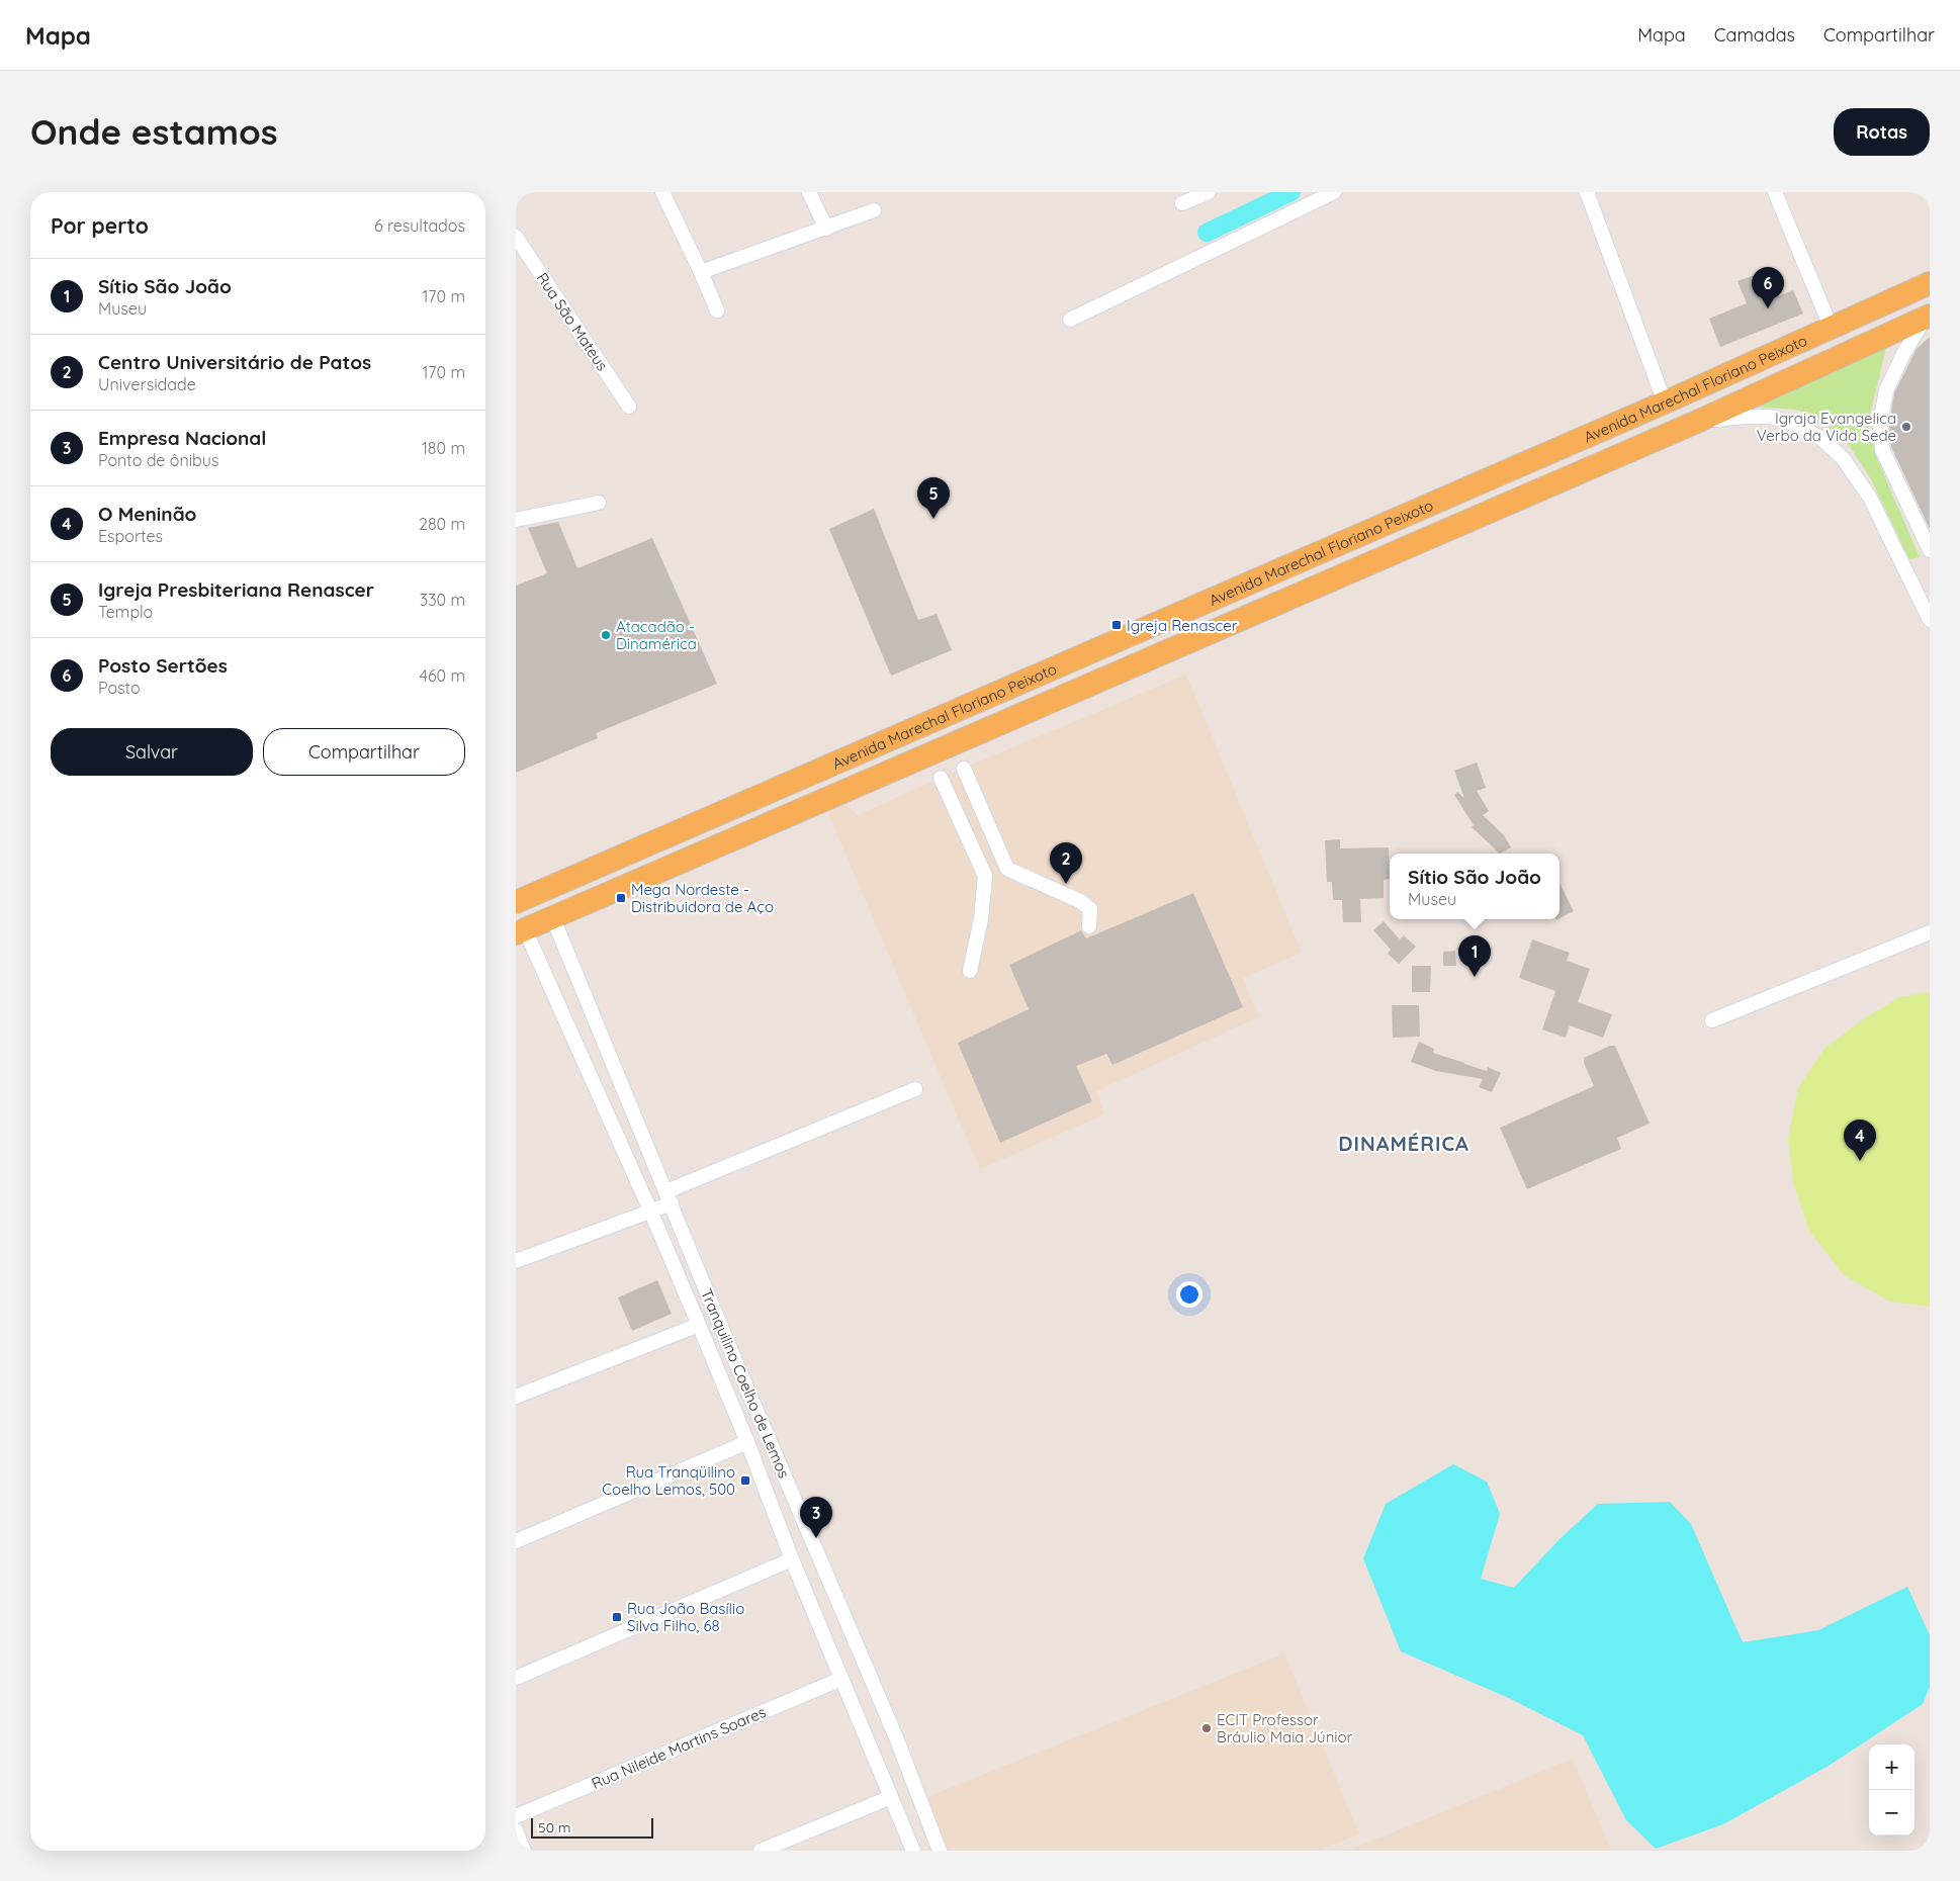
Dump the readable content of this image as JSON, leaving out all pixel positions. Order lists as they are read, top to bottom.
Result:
{
  "streets": {
    "main road": ["Avenida Marechal Floriano Peixoto"],
    "street": ["Rua São Mateus", "Tranquilino Coelho de Lemos", "Rua Nileide Martins Soares"]
  },
  "crossings": [
    ["Avenida Marechal Floriano Peixoto", "Tranquilino Coelho de Lemos"],
    ["Tranquilino Coelho de Lemos", "Rua Nileide Martins Soares"]
  ],
  "districts": ["DINAMÉRICA"],
  "places": {
    "other": ["Igraja Evangelica Verbo da Vida Sede", "Atacadão - Dinamérica", "ECIT Professor Bráulio Maia Júnior"],
    "transit": [
      "Igreja Renascer",
      "Mega Nordeste - Distribuidora de Aço",
      "Rua Tranqüilino Coelho Lemos, 500",
      "Rua João Basílio Silva Filho, 68"
    ]
  },
  "scale_bar": "50 m",
  "page": {
    "header": "Mapa",
    "nav": ["Mapa", "Camadas", "Compartilhar"],
    "buttons": [
      "Rotas",
      ["Salvar", "Compartilhar"]
    ],
    "title": "Onde estamos",
    "heading": ["Por perto", "6 resultados"],
    "list": [
      {
        "mark": "1",
        "name": "Sítio São João",
        "note": "Museu",
        "value": "170 m"
      },
      {
        "mark": "2",
        "name": "Centro Universitário de Patos",
        "note": "Universidade",
        "value": "170 m"
      },
      {
        "mark": "3",
        "name": "Empresa Nacional",
        "note": "Ponto de ônibus",
        "value": "180 m"
      },
      {
        "mark": "4",
        "name": "O Meninão",
        "note": "Esportes",
        "value": "280 m"
      },
      {
        "mark": "5",
        "name": "Igreja Presbiteriana Renascer",
        "note": "Templo",
        "value": "330 m"
      },
      {
        "mark": "6",
        "name": "Posto Sertões",
        "note": "Posto",
        "value": "460 m"
      }
    ],
    "pins": [
      "6",
      "5",
      "2",
      "1",
      "4",
      "3"
    ],
    "popup": ["Sítio São João", "Museu"],
    "map_buttons": ["+", "−"],
    "scale": "50 m"
  }
}
